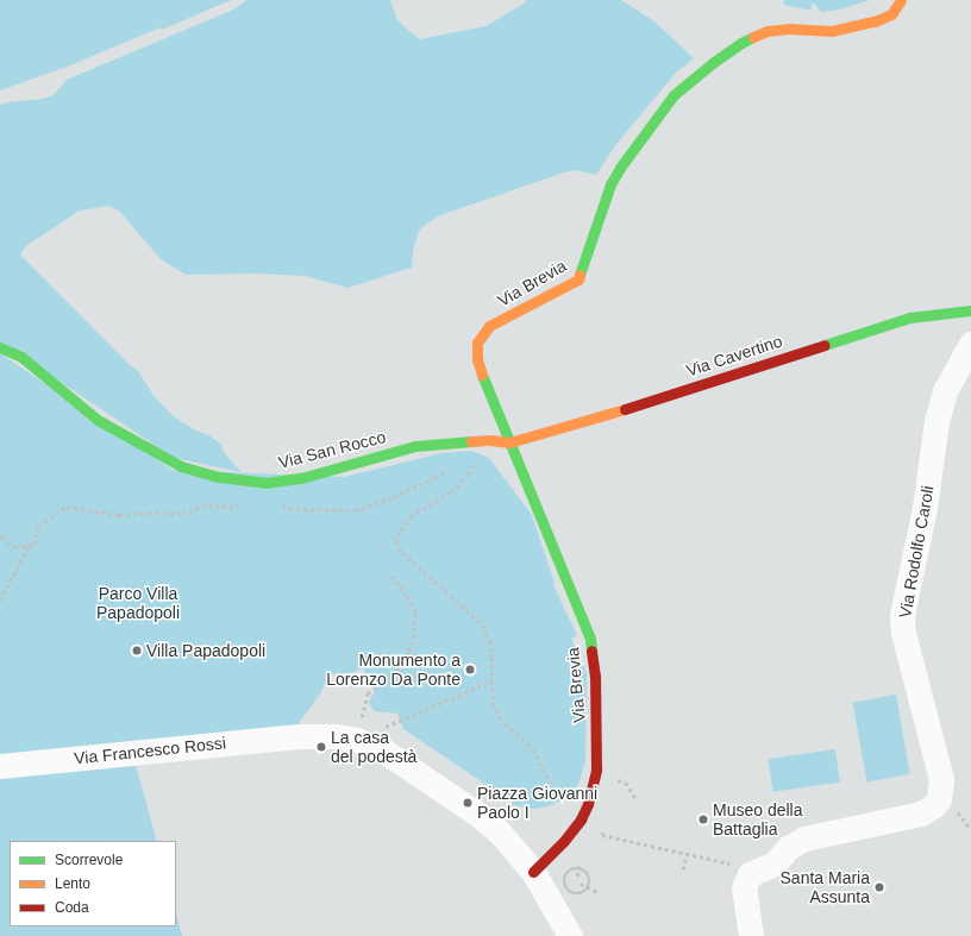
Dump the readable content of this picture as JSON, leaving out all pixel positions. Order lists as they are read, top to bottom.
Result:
{
  "streets": {
    "street": [
      "Via Brevia",
      "Via Cavertino",
      "Via San Rocco",
      "Via Rodolfo Caroli",
      "Via Francesco Rossi"
    ]
  },
  "crossings": [
    ["Via Brevia", "Via Cavertino"],
    ["Via Brevia", "Via San Rocco"],
    ["Via Cavertino", "Via San Rocco"]
  ],
  "parks": ["Parco Villa Papadopoli"],
  "places": [
    "Villa Papadopoli",
    "Monumento a Lorenzo Da Ponte",
    "La casa del podestà",
    "Piazza Giovanni Paolo I",
    "Museo della Battaglia",
    "Santa Maria Assunta"
  ],
  "legend": ["Scorrevole", "Lento", "Coda"]
}
